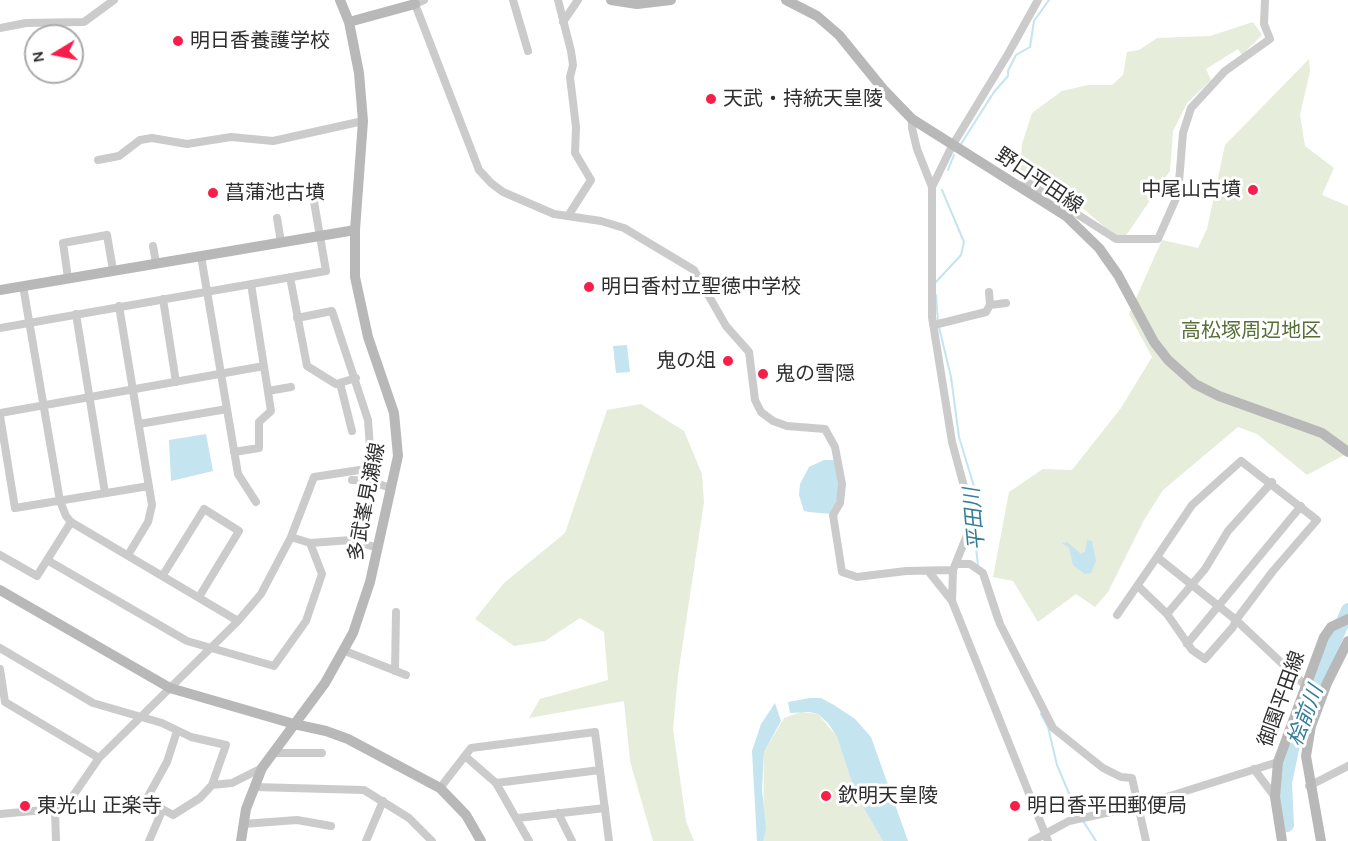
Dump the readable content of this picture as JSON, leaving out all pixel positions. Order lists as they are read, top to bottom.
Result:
{
  "streets": {
    "main road": ["野口平田線", "多武峯見瀬線", "御園平田線"]
  },
  "water": ["平田川", "桧前川"],
  "parks": ["高松塚周辺地区"],
  "places": [
    "明日香養護学校",
    "天武・持統天皇陵",
    "中尾山古墳",
    "菖蒲池古墳",
    "明日香村立聖徳中学校",
    "鬼の俎",
    "鬼の雪隠",
    "欽明天皇陵",
    "東光山 正楽寺",
    "明日香平田郵便局"
  ],
  "north": "left"
}
